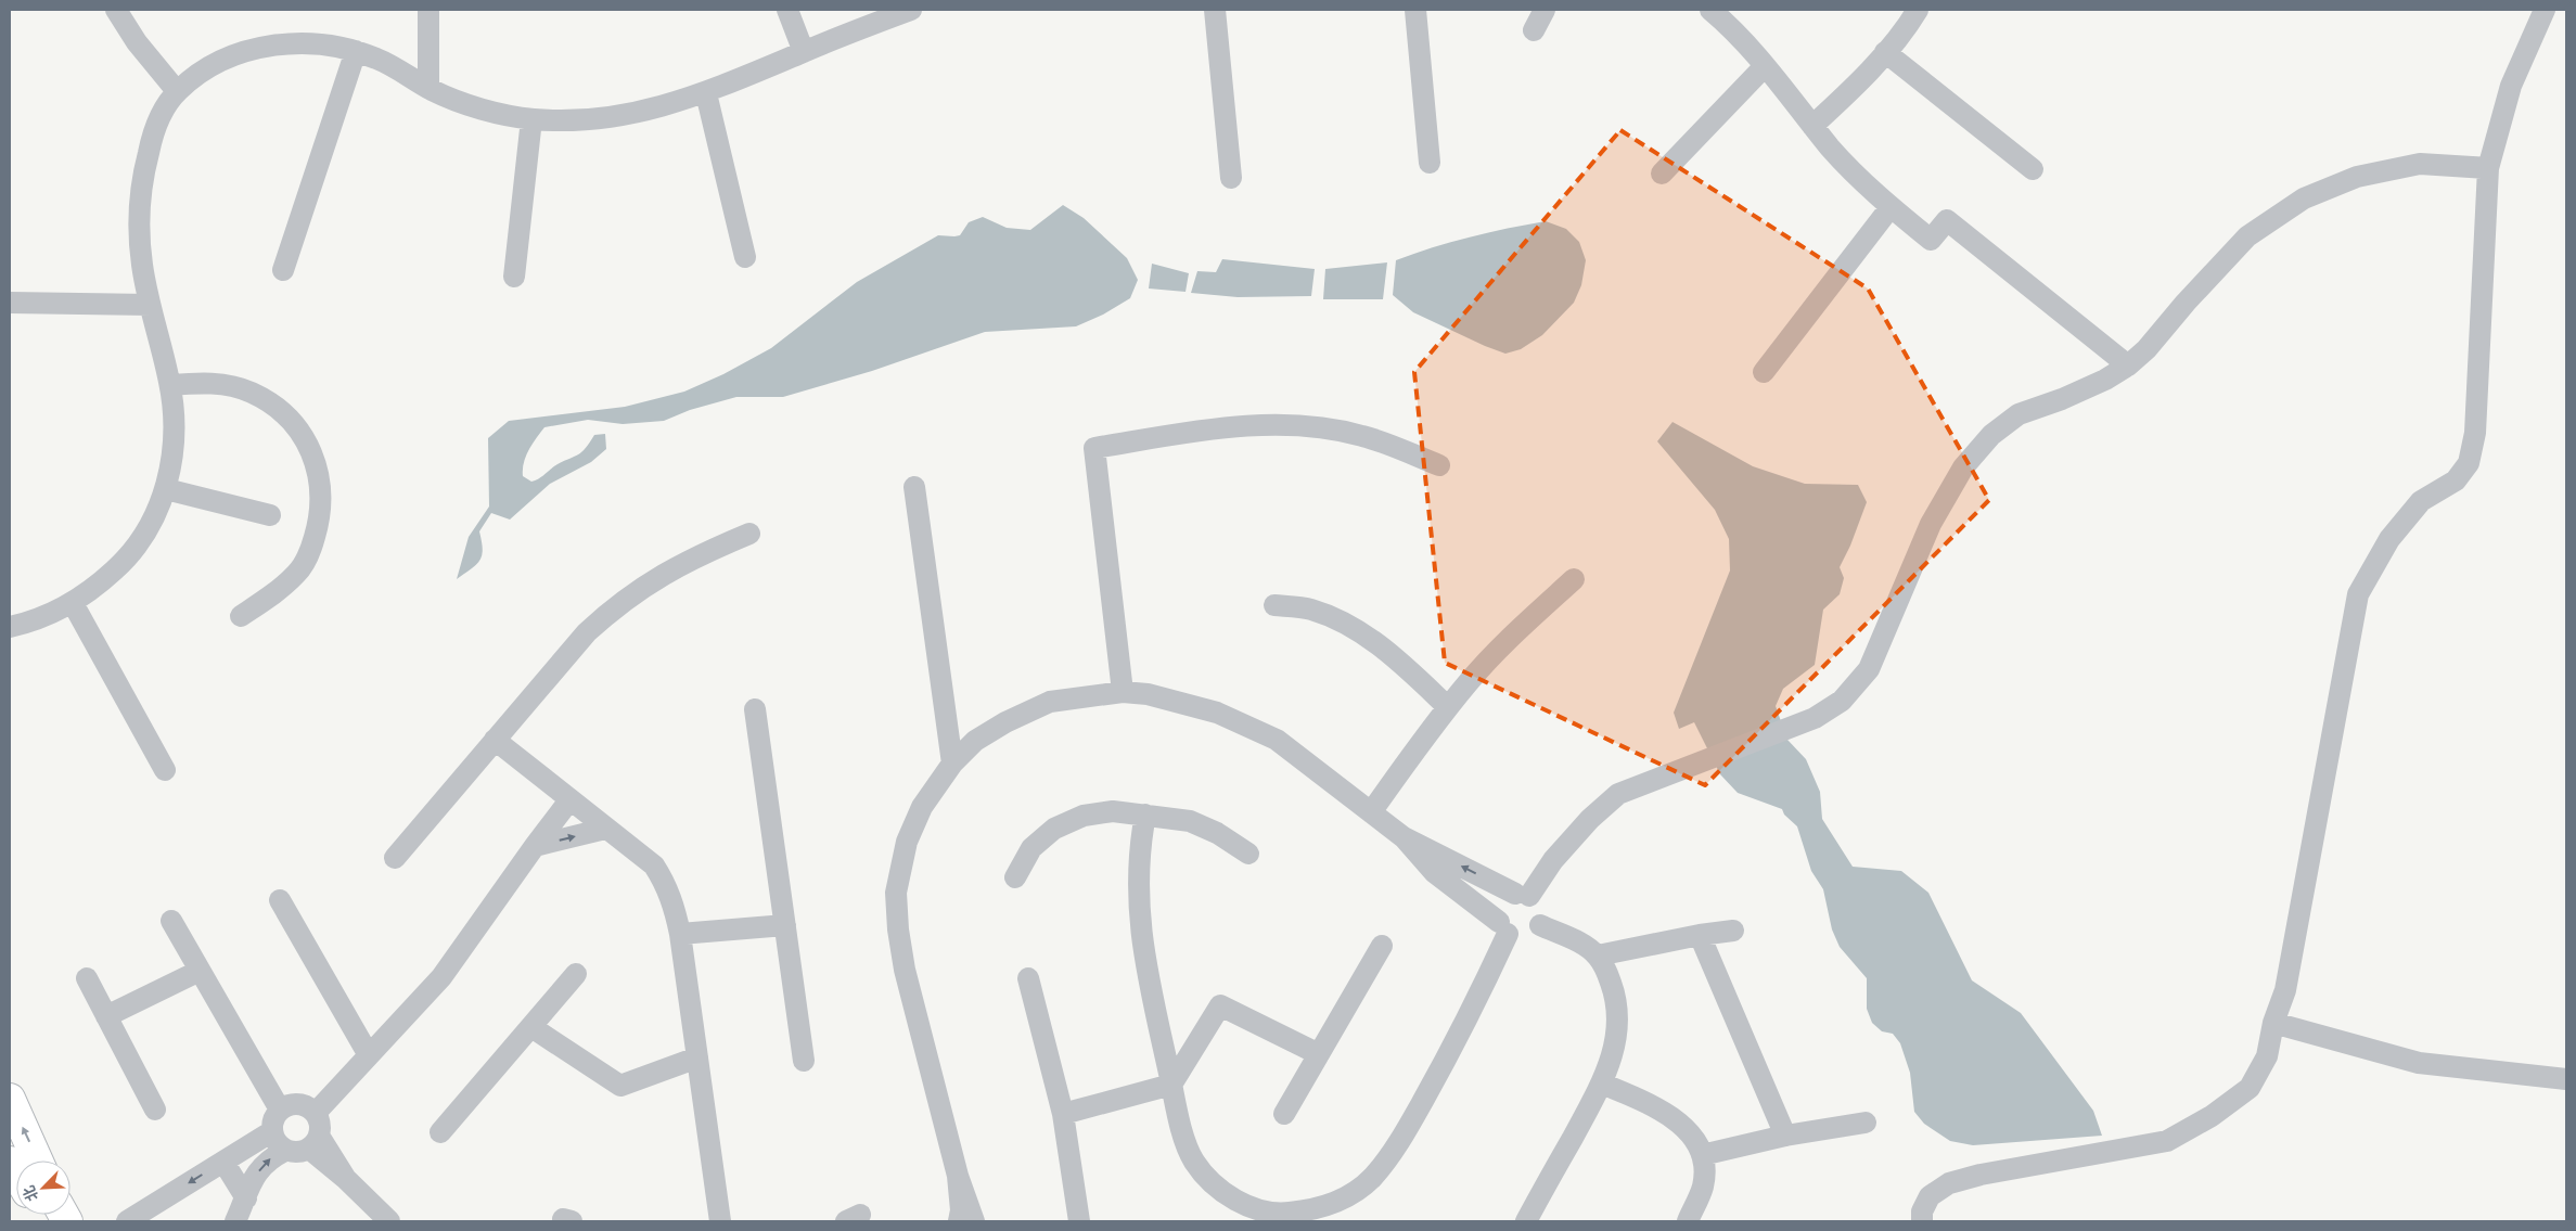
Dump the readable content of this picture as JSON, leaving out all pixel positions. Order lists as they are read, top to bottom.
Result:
{
  "north": "bottom left"
}
